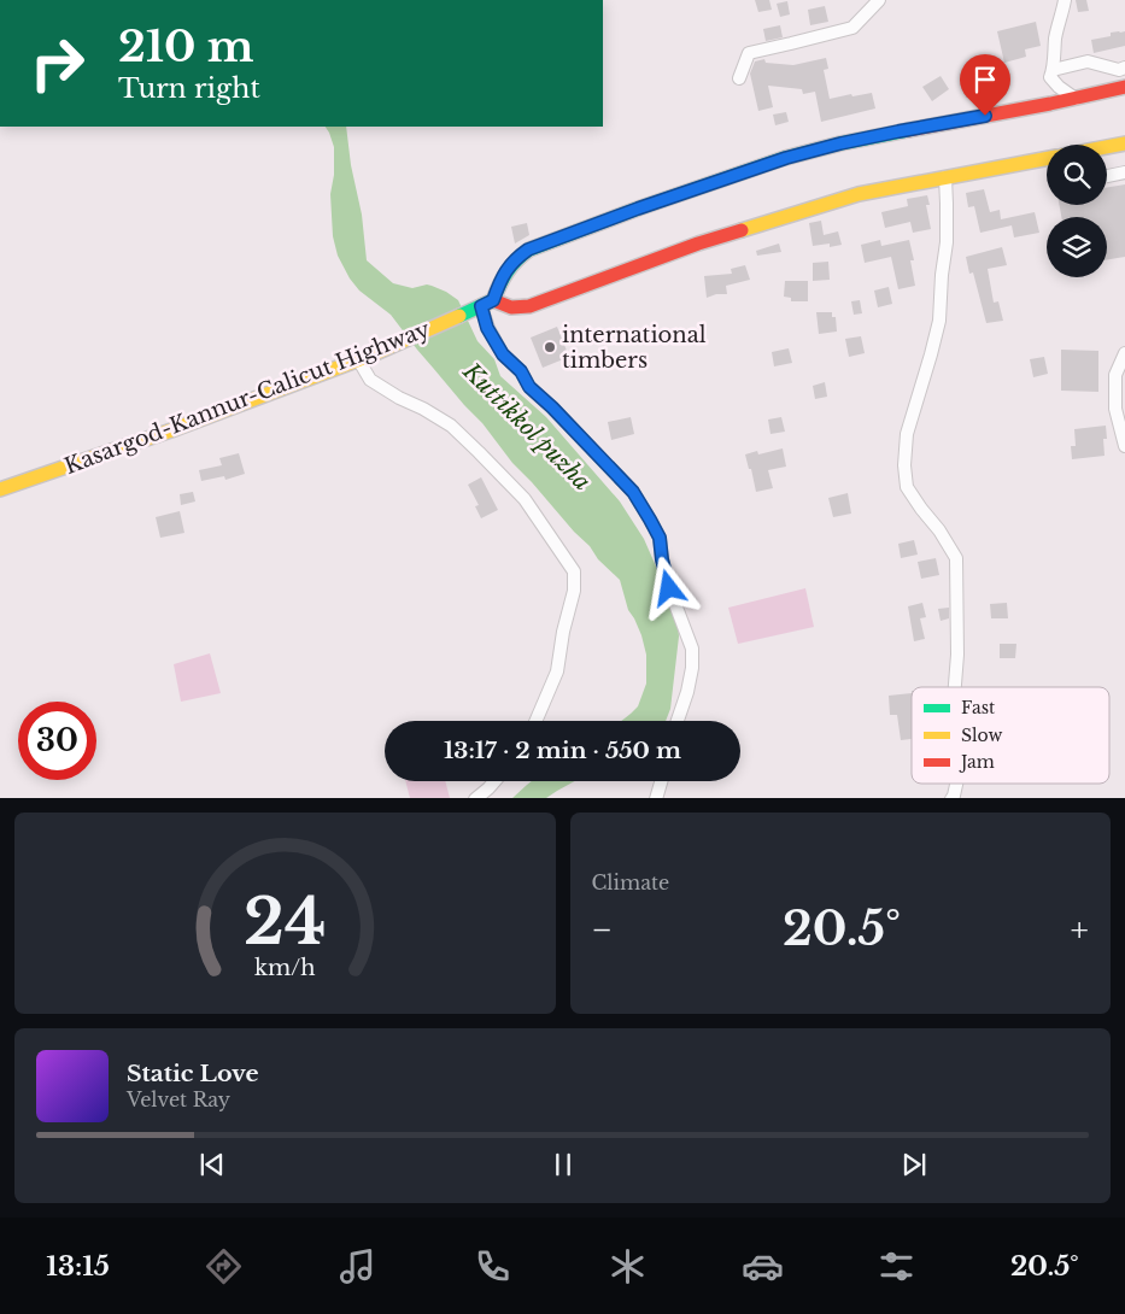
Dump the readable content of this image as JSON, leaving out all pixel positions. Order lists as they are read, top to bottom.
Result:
{
  "streets": {
    "highway": ["Kasargod-Kannur-Calicut Highway"]
  },
  "water": ["Kuttikkol puzha"],
  "places": ["international timbers"],
  "legend": ["Fast", "Slow", "Jam"],
  "page": {
    "turn": ["210 m", "Turn right"],
    "limit": "30",
    "trip": "13:17 · 2 min · 550 m",
    "tile": "Climate",
    "heat": ["−", "20.5°", "+"],
    "song": ["Static Love", "Velvet Ray"],
    "tabs": ["13:15", "20.5°"],
    "gauge": ["24", "km/h"]
  }
}
